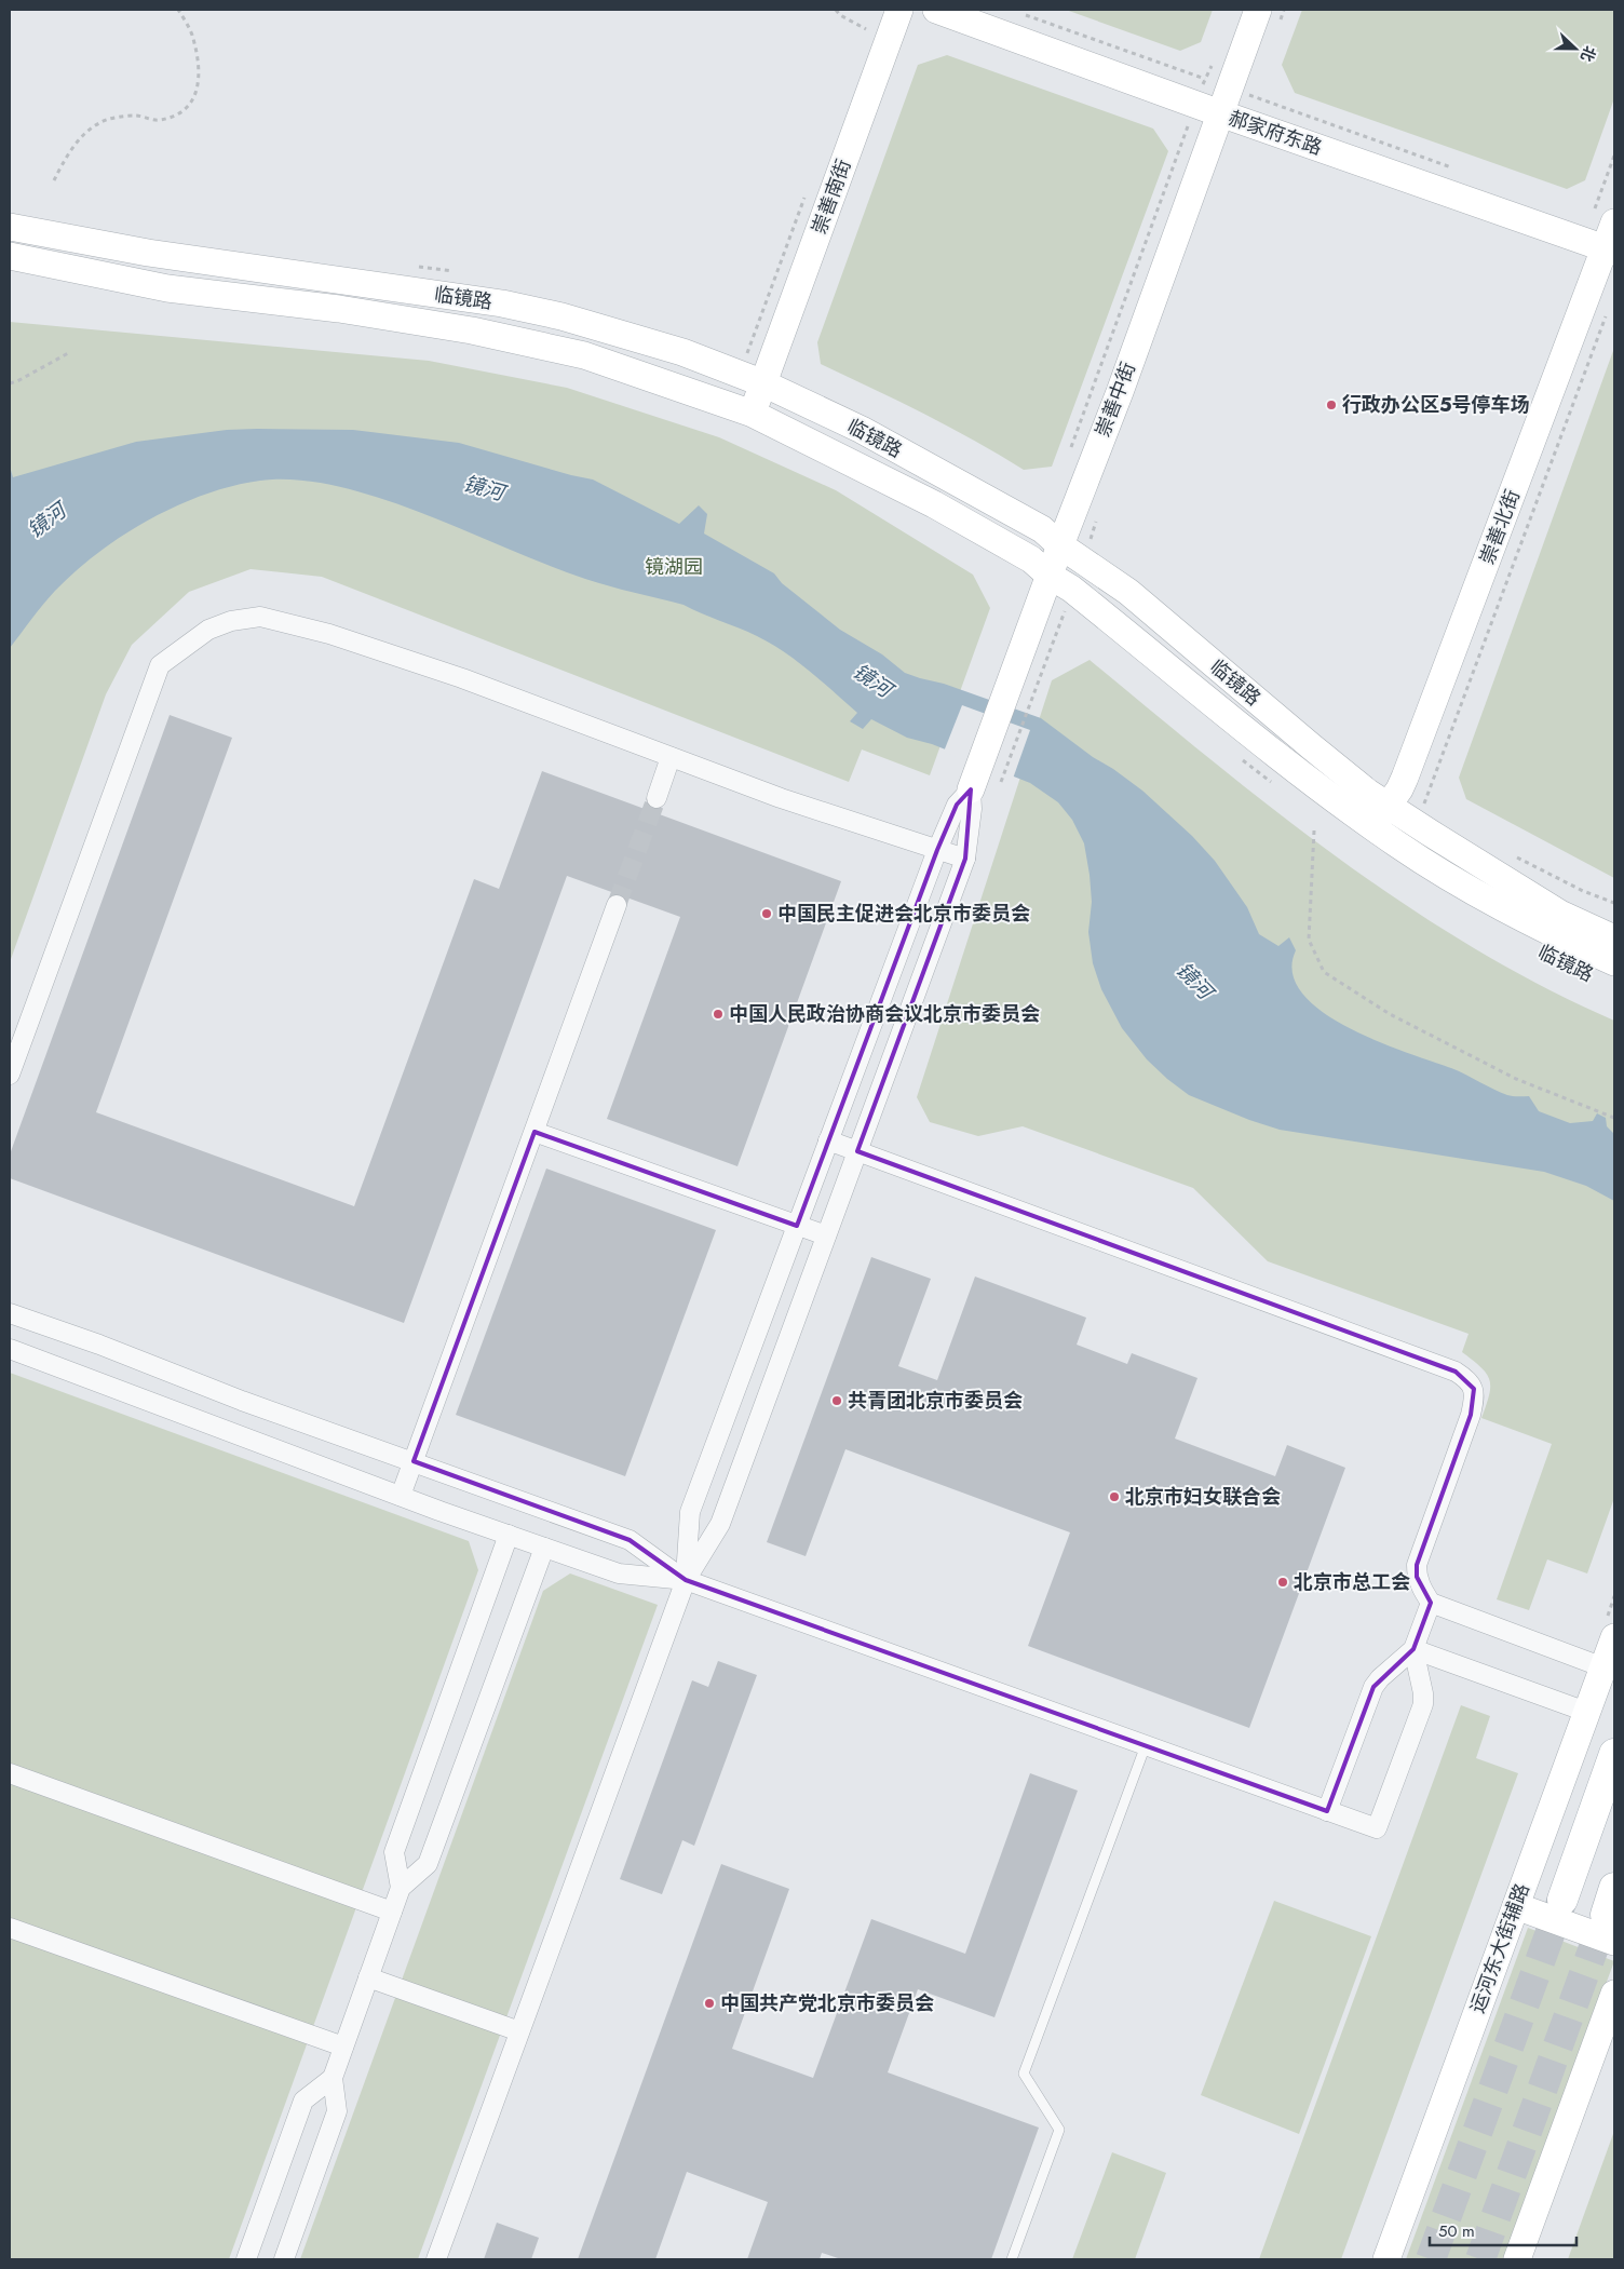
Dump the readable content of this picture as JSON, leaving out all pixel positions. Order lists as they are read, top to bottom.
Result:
{
  "streets": {
    "street": [
      "郝家府东路",
      "崇善南街",
      "临镜路",
      "崇善中街",
      "崇善北街",
      "运河东大街辅路"
    ]
  },
  "crossings": [
    ["郝家府东路", "崇善中街"],
    ["郝家府东路", "崇善北街"],
    ["崇善南街", "临镜路"],
    ["临镜路", "崇善中街"],
    ["临镜路", "崇善北街"]
  ],
  "water": ["镜河"],
  "parks": ["镜湖园"],
  "places": [
    "行政办公区5号停车场",
    "中国民主促进会北京市委员会",
    "中国人民政治协商会议北京市委员会",
    "共青团北京市委员会",
    "北京市妇女联合会",
    "北京市总工会",
    "中国共产党北京市委员会"
  ],
  "scale_bar": "50 m",
  "north": "right"
}
